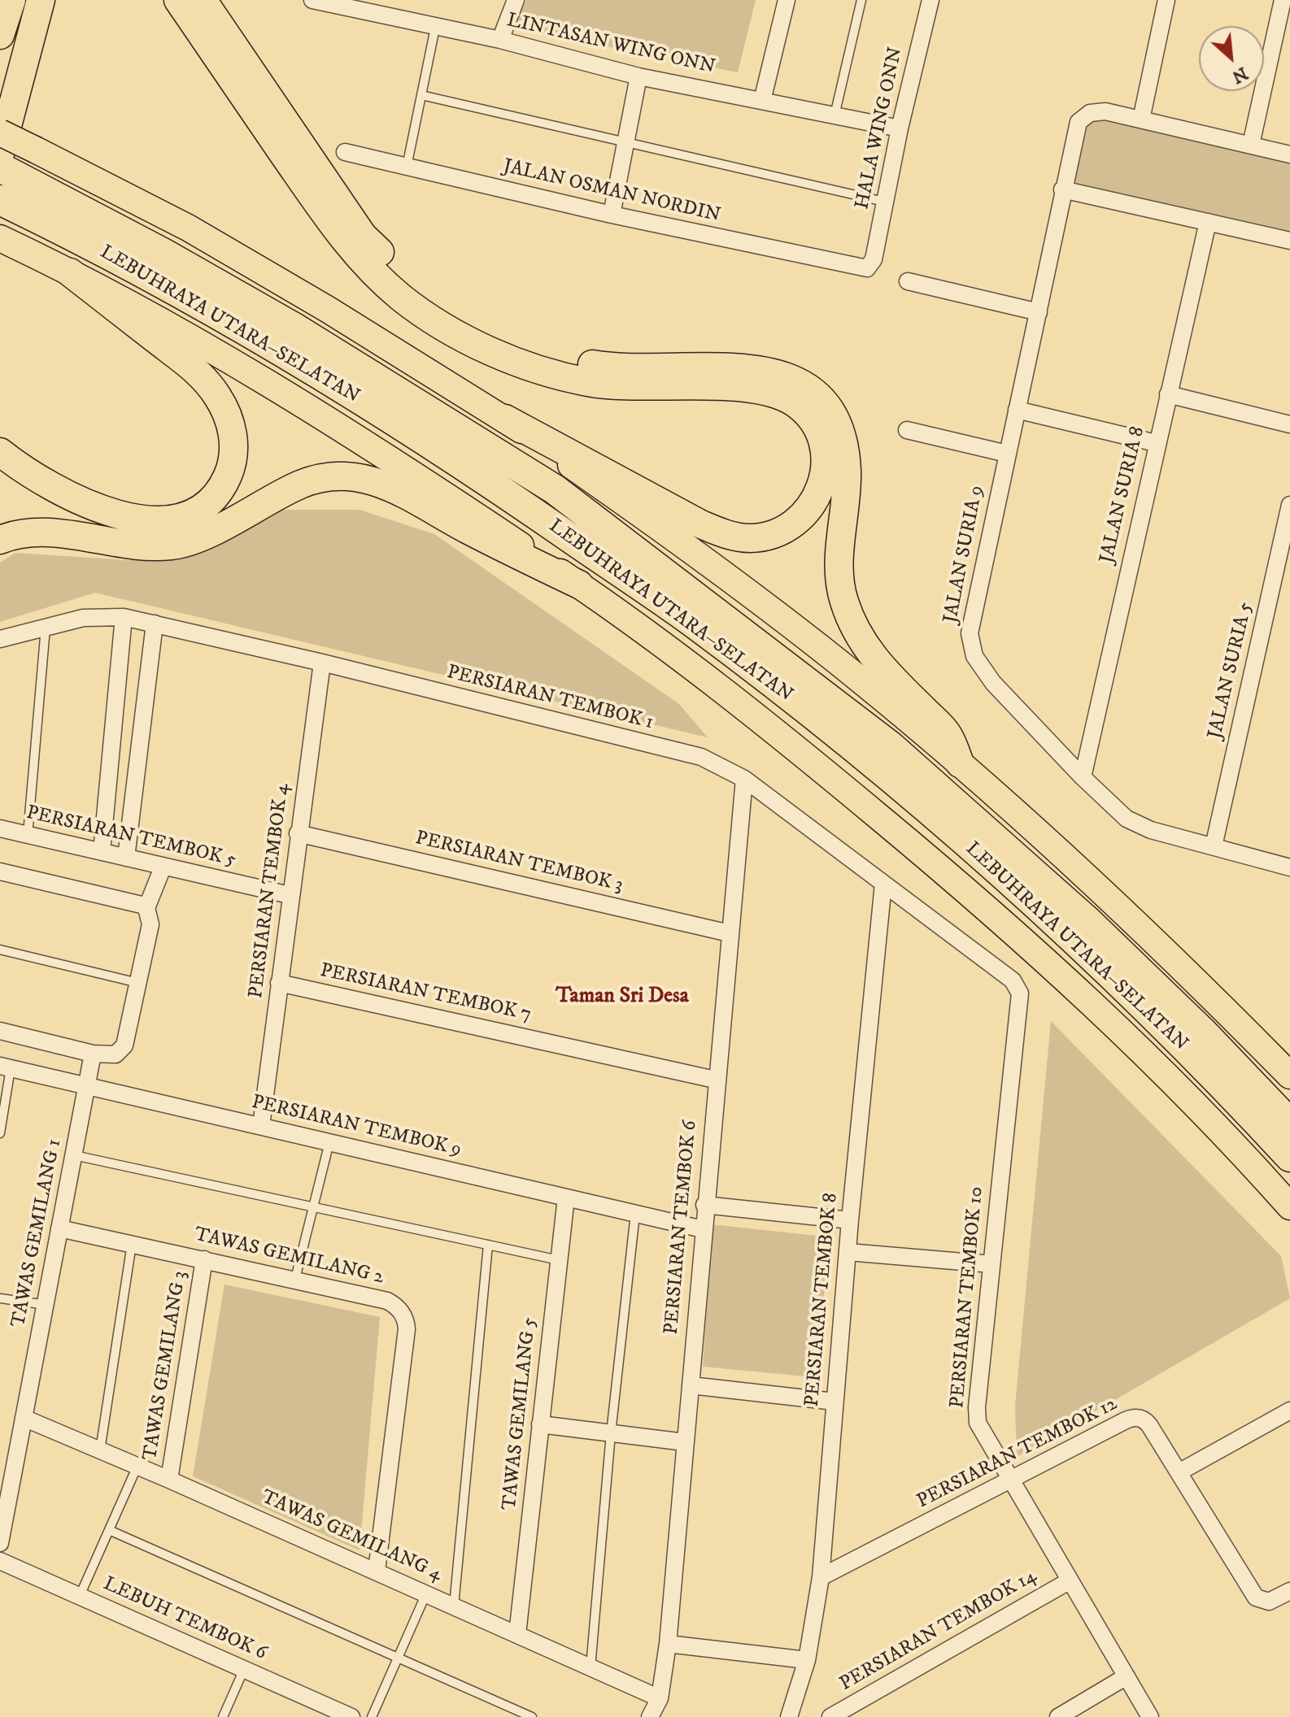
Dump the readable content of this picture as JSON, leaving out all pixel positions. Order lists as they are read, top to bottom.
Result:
{
  "streets": {
    "highway": ["LEBUHRAYA UTARA–SELATAN"],
    "street": [
      "LINTASAN WING ONN",
      "HALA WING ONN",
      "JALAN OSMAN NORDIN",
      "JALAN SURIA 8",
      "JALAN SURIA 9",
      "JALAN SURIA 5",
      "PERSIARAN TEMBOK 1",
      "PERSIARAN TEMBOK 5",
      "PERSIARAN TEMBOK 3",
      "PERSIARAN TEMBOK 4",
      "PERSIARAN TEMBOK 7",
      "PERSIARAN TEMBOK 9",
      "PERSIARAN TEMBOK 6",
      "TAWAS GEMILANG 1",
      "TAWAS GEMILANG 2",
      "PERSIARAN TEMBOK 10",
      "PERSIARAN TEMBOK 8",
      "TAWAS GEMILANG 3",
      "TAWAS GEMILANG 5",
      "PERSIARAN TEMBOK 12",
      "TAWAS GEMILANG 4",
      "LEBUH TEMBOK 6",
      "PERSIARAN TEMBOK 14"
    ]
  },
  "crossings": [
    ["LINTASAN WING ONN", "HALA WING ONN"],
    ["HALA WING ONN", "JALAN OSMAN NORDIN"],
    ["JALAN SURIA 8", "JALAN SURIA 9"],
    ["JALAN SURIA 9", "JALAN SURIA 5"],
    ["PERSIARAN TEMBOK 1", "PERSIARAN TEMBOK 4"],
    ["PERSIARAN TEMBOK 1", "PERSIARAN TEMBOK 6"],
    ["PERSIARAN TEMBOK 1", "PERSIARAN TEMBOK 10"],
    ["PERSIARAN TEMBOK 1", "PERSIARAN TEMBOK 8"],
    ["PERSIARAN TEMBOK 5", "PERSIARAN TEMBOK 4"],
    ["PERSIARAN TEMBOK 3", "PERSIARAN TEMBOK 4"],
    ["PERSIARAN TEMBOK 3", "PERSIARAN TEMBOK 6"],
    ["PERSIARAN TEMBOK 4", "PERSIARAN TEMBOK 7"],
    ["PERSIARAN TEMBOK 4", "PERSIARAN TEMBOK 9"],
    ["PERSIARAN TEMBOK 7", "PERSIARAN TEMBOK 6"],
    ["PERSIARAN TEMBOK 9", "PERSIARAN TEMBOK 6"],
    ["PERSIARAN TEMBOK 9", "TAWAS GEMILANG 1"],
    ["PERSIARAN TEMBOK 9", "TAWAS GEMILANG 5"],
    ["PERSIARAN TEMBOK 6", "TAWAS GEMILANG 4"],
    ["TAWAS GEMILANG 1", "TAWAS GEMILANG 2"],
    ["TAWAS GEMILANG 1", "TAWAS GEMILANG 4"],
    ["TAWAS GEMILANG 2", "TAWAS GEMILANG 3"],
    ["TAWAS GEMILANG 2", "TAWAS GEMILANG 4"],
    ["PERSIARAN TEMBOK 10", "PERSIARAN TEMBOK 12"],
    ["PERSIARAN TEMBOK 10", "PERSIARAN TEMBOK 14"],
    ["PERSIARAN TEMBOK 8", "PERSIARAN TEMBOK 12"],
    ["TAWAS GEMILANG 3", "TAWAS GEMILANG 4"],
    ["TAWAS GEMILANG 5", "TAWAS GEMILANG 4"]
  ],
  "districts": ["Taman Sri Desa"],
  "north": "bottom right"
}
